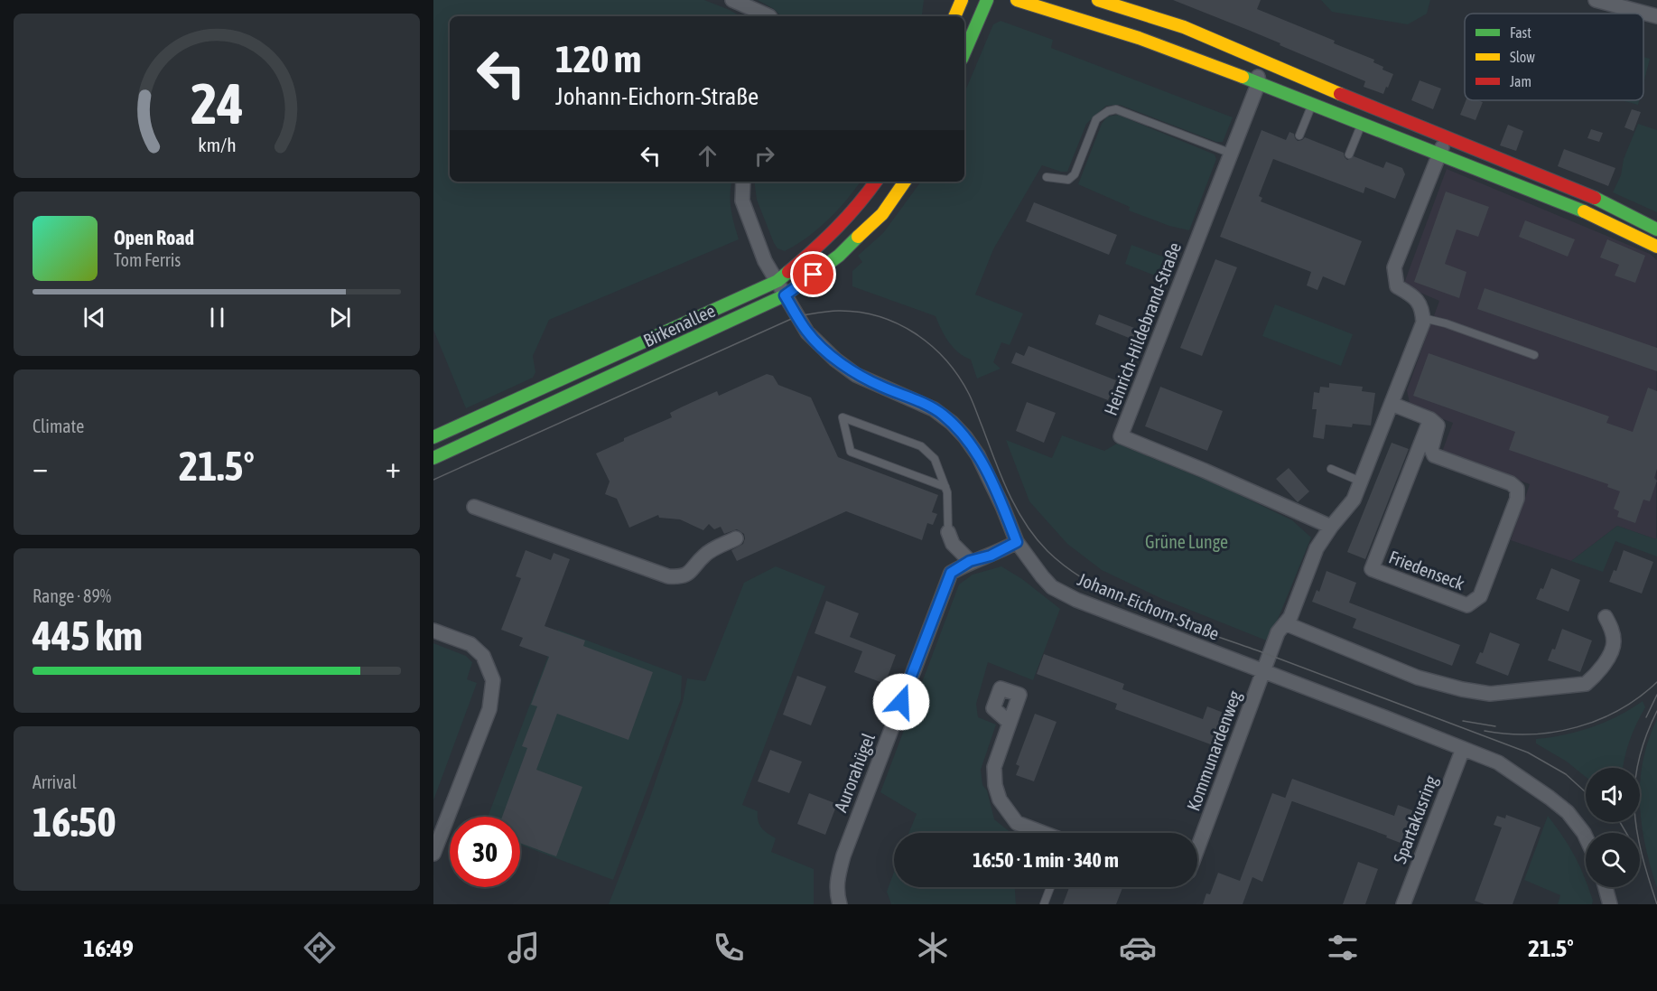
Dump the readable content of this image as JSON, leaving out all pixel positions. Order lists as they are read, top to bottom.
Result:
{
  "streets": {
    "main road": ["Birkenallee"],
    "street": [
      "Heinrich-Hildebrand-Straße",
      "Friedenseck",
      "Johann-Eichorn-Straße",
      "Kommunardenweg",
      "Aurorahügel",
      "Spartakusring"
    ]
  },
  "crossings": [
    ["Birkenallee", "Johann-Eichorn-Straße"],
    ["Johann-Eichorn-Straße", "Kommunardenweg"],
    ["Johann-Eichorn-Straße", "Aurorahügel"],
    ["Johann-Eichorn-Straße", "Spartakusring"]
  ],
  "parks": ["Grüne Lunge"],
  "legend": ["Fast", "Slow", "Jam"],
  "page": {
    "turn": ["120 m", "Johann-Eichorn-Straße"],
    "song": ["Open Road", "Tom Ferris"],
    "tile": [
      "Climate",
      ["Range · 89%", "445 km"],
      ["Arrival", "16:50"]
    ],
    "heat": ["−", "21.5°", "+"],
    "limit": "30",
    "trip": "16:50 · 1 min · 340 m",
    "tabs": ["16:49", "21.5°"],
    "gauge": ["24", "km/h"]
  }
}
